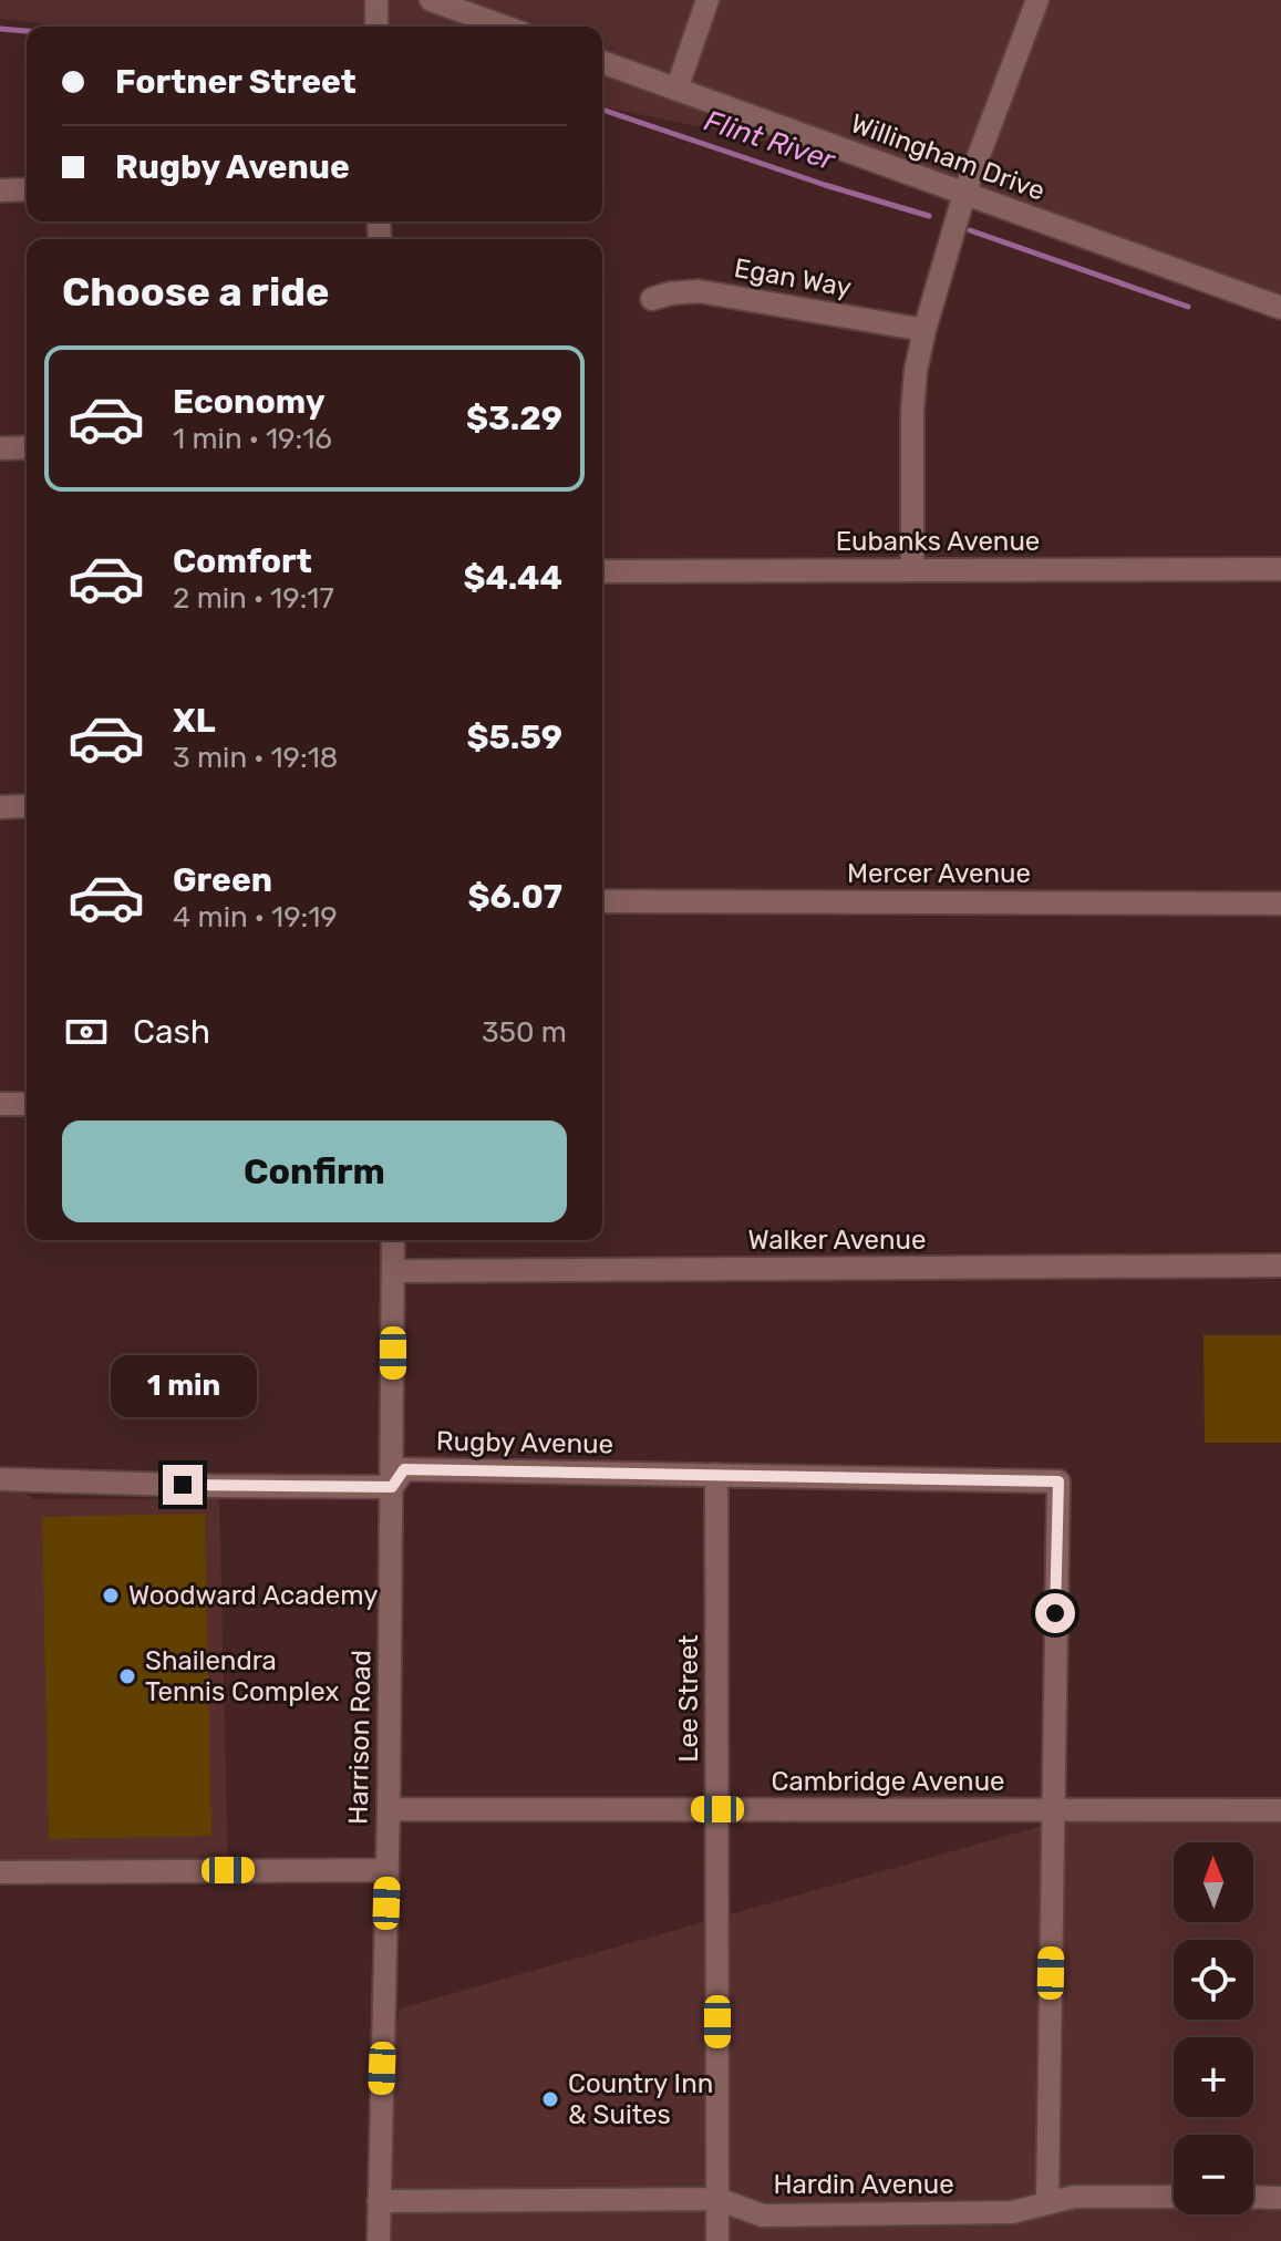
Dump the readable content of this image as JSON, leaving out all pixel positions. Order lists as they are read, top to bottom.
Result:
{
  "streets": {
    "street": [
      "Willingham Drive",
      "Egan Way",
      "Eubanks Avenue",
      "Mercer Avenue",
      "Walker Avenue",
      "Rugby Avenue",
      "Lee Street",
      "Harrison Road",
      "Cambridge Avenue",
      "Hardin Avenue"
    ]
  },
  "crossings": [
    ["Walker Avenue", "Harrison Road"],
    ["Rugby Avenue", "Lee Street"],
    ["Rugby Avenue", "Harrison Road"],
    ["Rugby Avenue", "Cambridge Avenue"],
    ["Lee Street", "Cambridge Avenue"],
    ["Lee Street", "Hardin Avenue"],
    ["Harrison Road", "Cambridge Avenue"],
    ["Harrison Road", "Hardin Avenue"]
  ],
  "water": ["Flint River"],
  "places": ["Woodward Academy", "Shailendra Tennis Complex", "Country Inn & Suites"],
  "north": "top",
  "page": {
    "banner": ["Fortner Street", "Rugby Avenue"],
    "heading": "Choose a ride",
    "list": [
      {
        "name": "Economy",
        "note": "1 min · 19:16",
        "value": "$3.29"
      },
      {
        "name": "Comfort",
        "note": "2 min · 19:17",
        "value": "$4.44"
      },
      {
        "name": "XL",
        "note": "3 min · 19:18",
        "value": "$5.59"
      },
      {
        "name": "Green",
        "note": "4 min · 19:19",
        "value": "$6.07"
      }
    ],
    "pay": ["Cash", "350 m"],
    "buttons": "Confirm",
    "bubble": "1 min",
    "map_buttons": ["+", "−"]
  }
}
